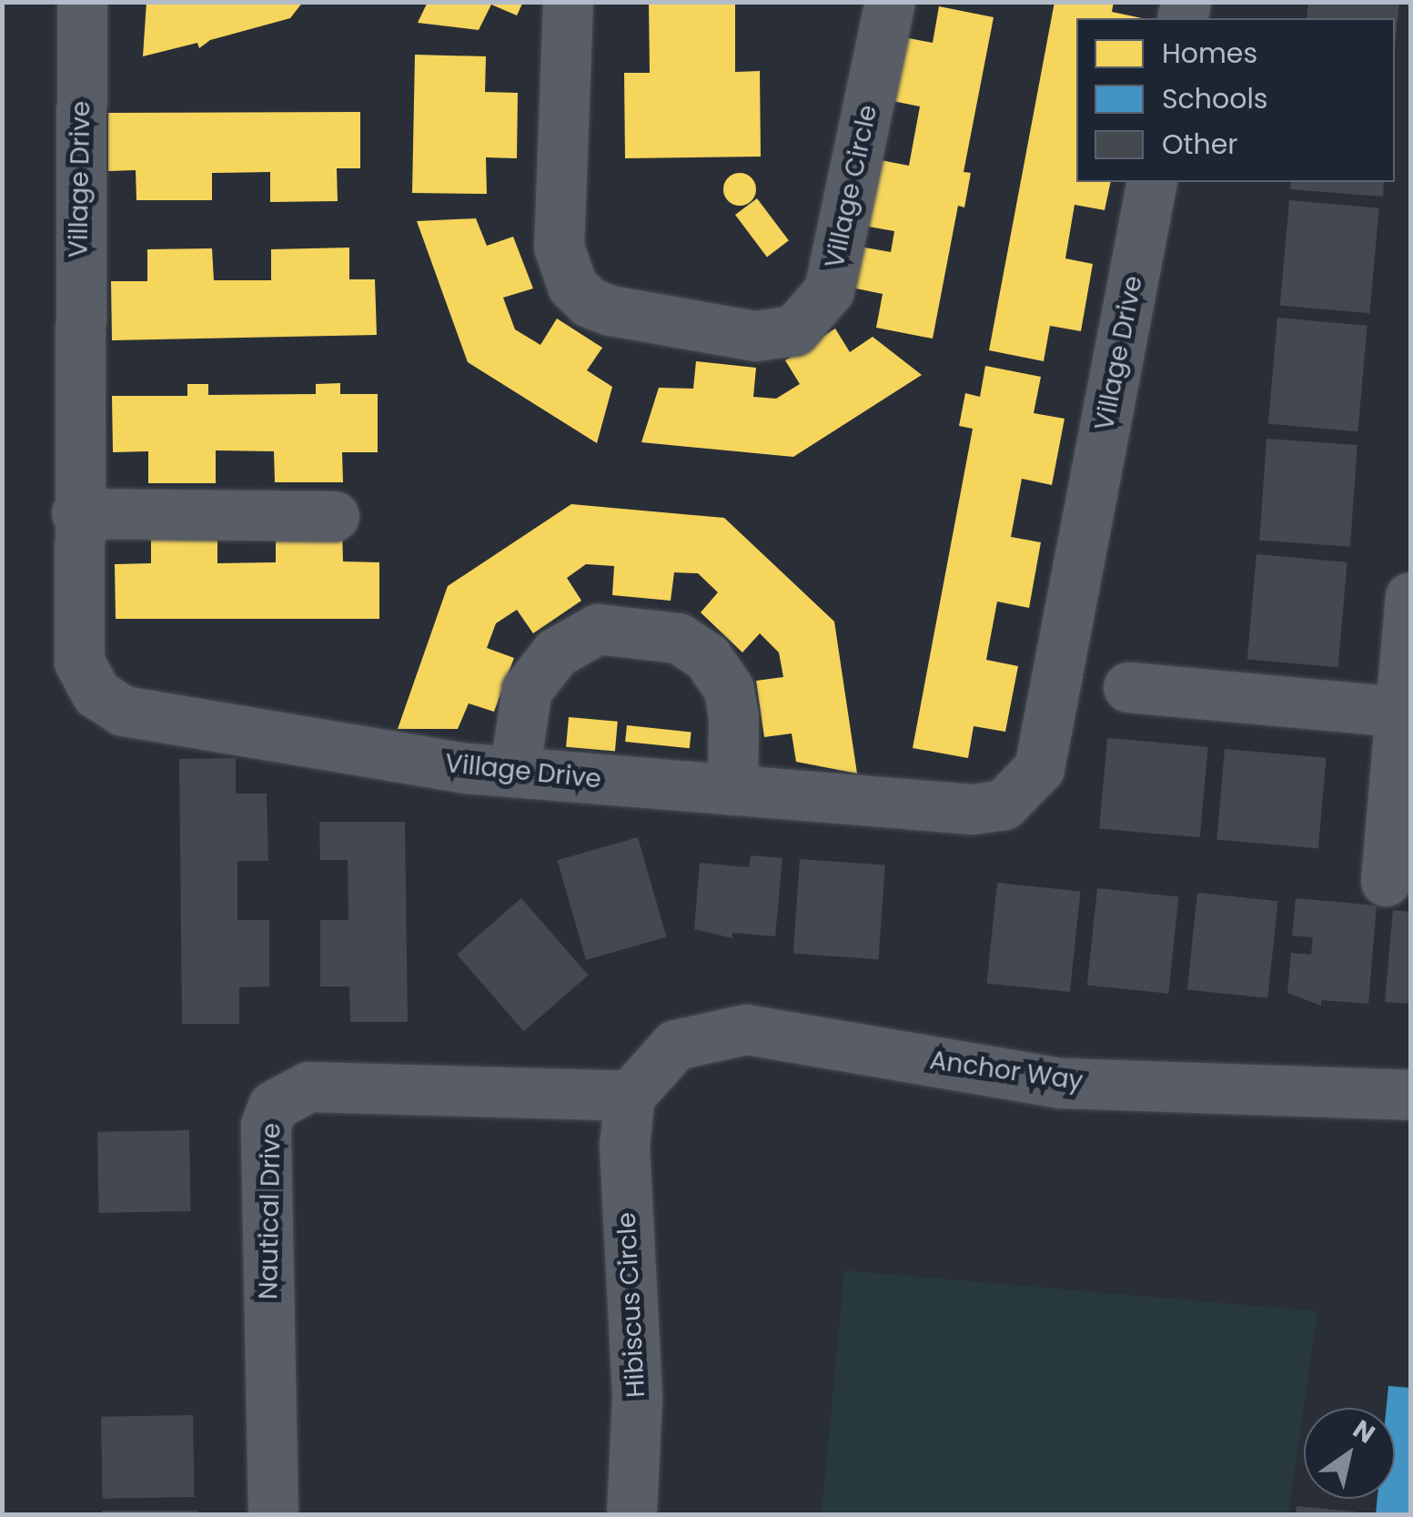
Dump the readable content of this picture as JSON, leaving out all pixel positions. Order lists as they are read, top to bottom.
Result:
{
  "streets": {
    "street": [
      "Village Drive",
      "Village Circle",
      "Anchor Way",
      "Nautical Drive",
      "Hibiscus Circle"
    ]
  },
  "crossings": [
    ["Anchor Way", "Nautical Drive"],
    ["Anchor Way", "Hibiscus Circle"],
    ["Nautical Drive", "Hibiscus Circle"]
  ],
  "legend": ["Homes", "Schools", "Other"],
  "north": "top right"
}
